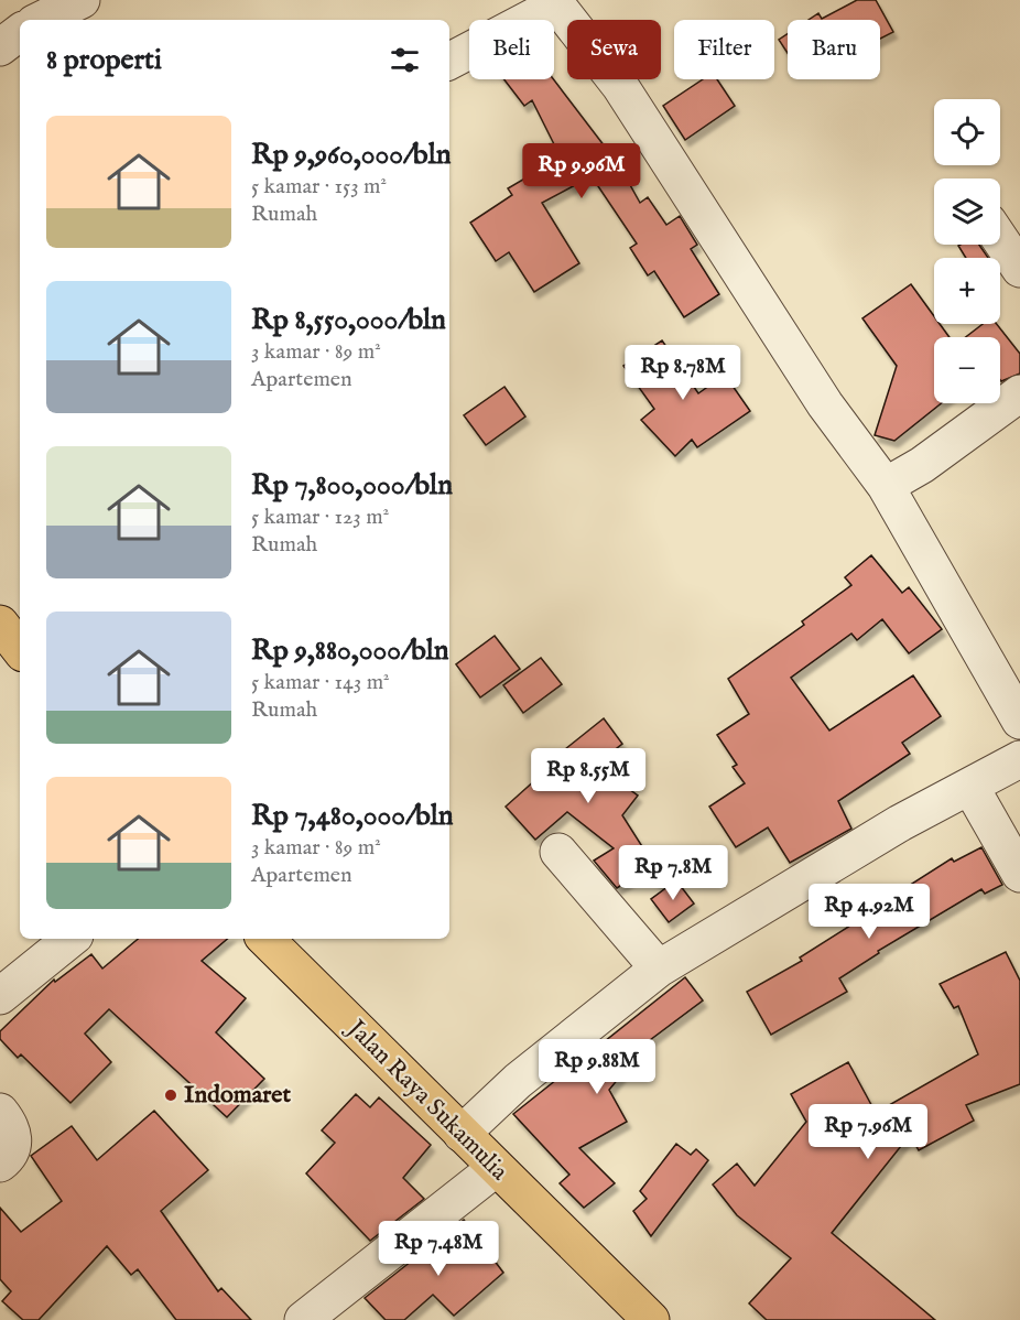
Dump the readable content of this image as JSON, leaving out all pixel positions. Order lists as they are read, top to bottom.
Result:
{
  "streets": {
    "main road": ["Jalan Raya Sukamulia"]
  },
  "places": ["Indomaret"],
  "page": {
    "chip": [
      "Beli",
      "Sewa",
      "Filter",
      "Baru"
    ],
    "heading": "8 properti",
    "map_buttons": ["+", "−"],
    "list": [
      {
        "name": "Rp 9,960,000/bln",
        "note": "5 kamar · 153 m² · Rumah"
      },
      {
        "name": "Rp 8,550,000/bln",
        "note": "3 kamar · 89 m² · Apartemen"
      },
      {
        "name": "Rp 7,800,000/bln",
        "note": "5 kamar · 123 m² · Rumah"
      },
      {
        "name": "Rp 9,880,000/bln",
        "note": "5 kamar · 143 m² · Rumah"
      },
      {
        "name": "Rp 7,480,000/bln",
        "note": "3 kamar · 89 m² · Apartemen"
      }
    ],
    "price": [
      "Rp 9.96M",
      "Rp 8.78M",
      "Rp 8.55M",
      "Rp 7.8M",
      "Rp 4.92M",
      "Rp 9.88M",
      "Rp 7.96M",
      "Rp 7.48M"
    ]
  }
}
